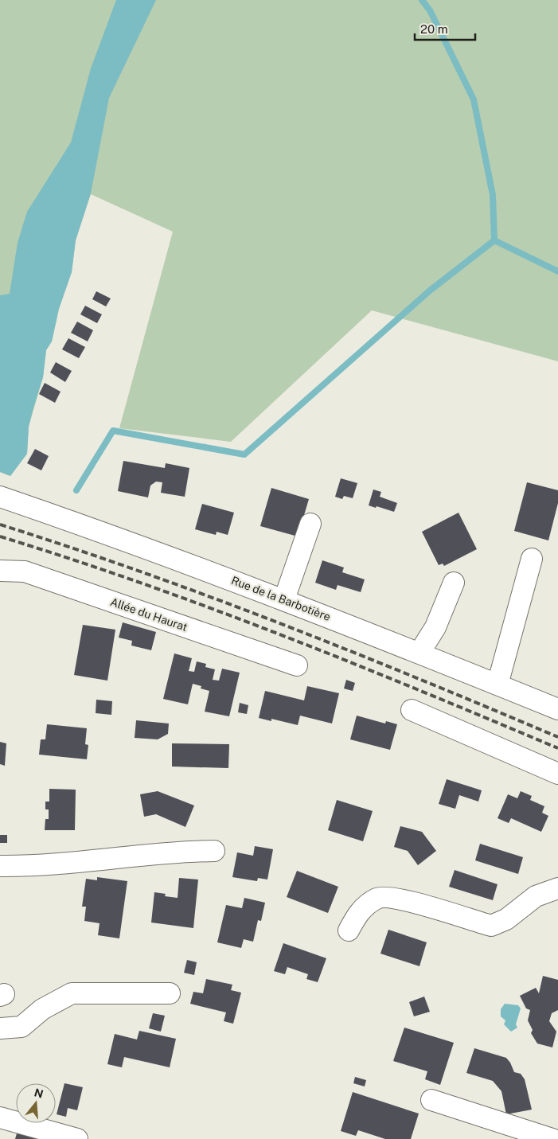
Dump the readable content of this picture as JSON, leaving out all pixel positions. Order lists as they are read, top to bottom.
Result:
{
  "streets": {
    "street": ["Rue de la Barbotière", "Allée du Haurat"]
  },
  "scale_bar": "20 m",
  "north": "top"
}
